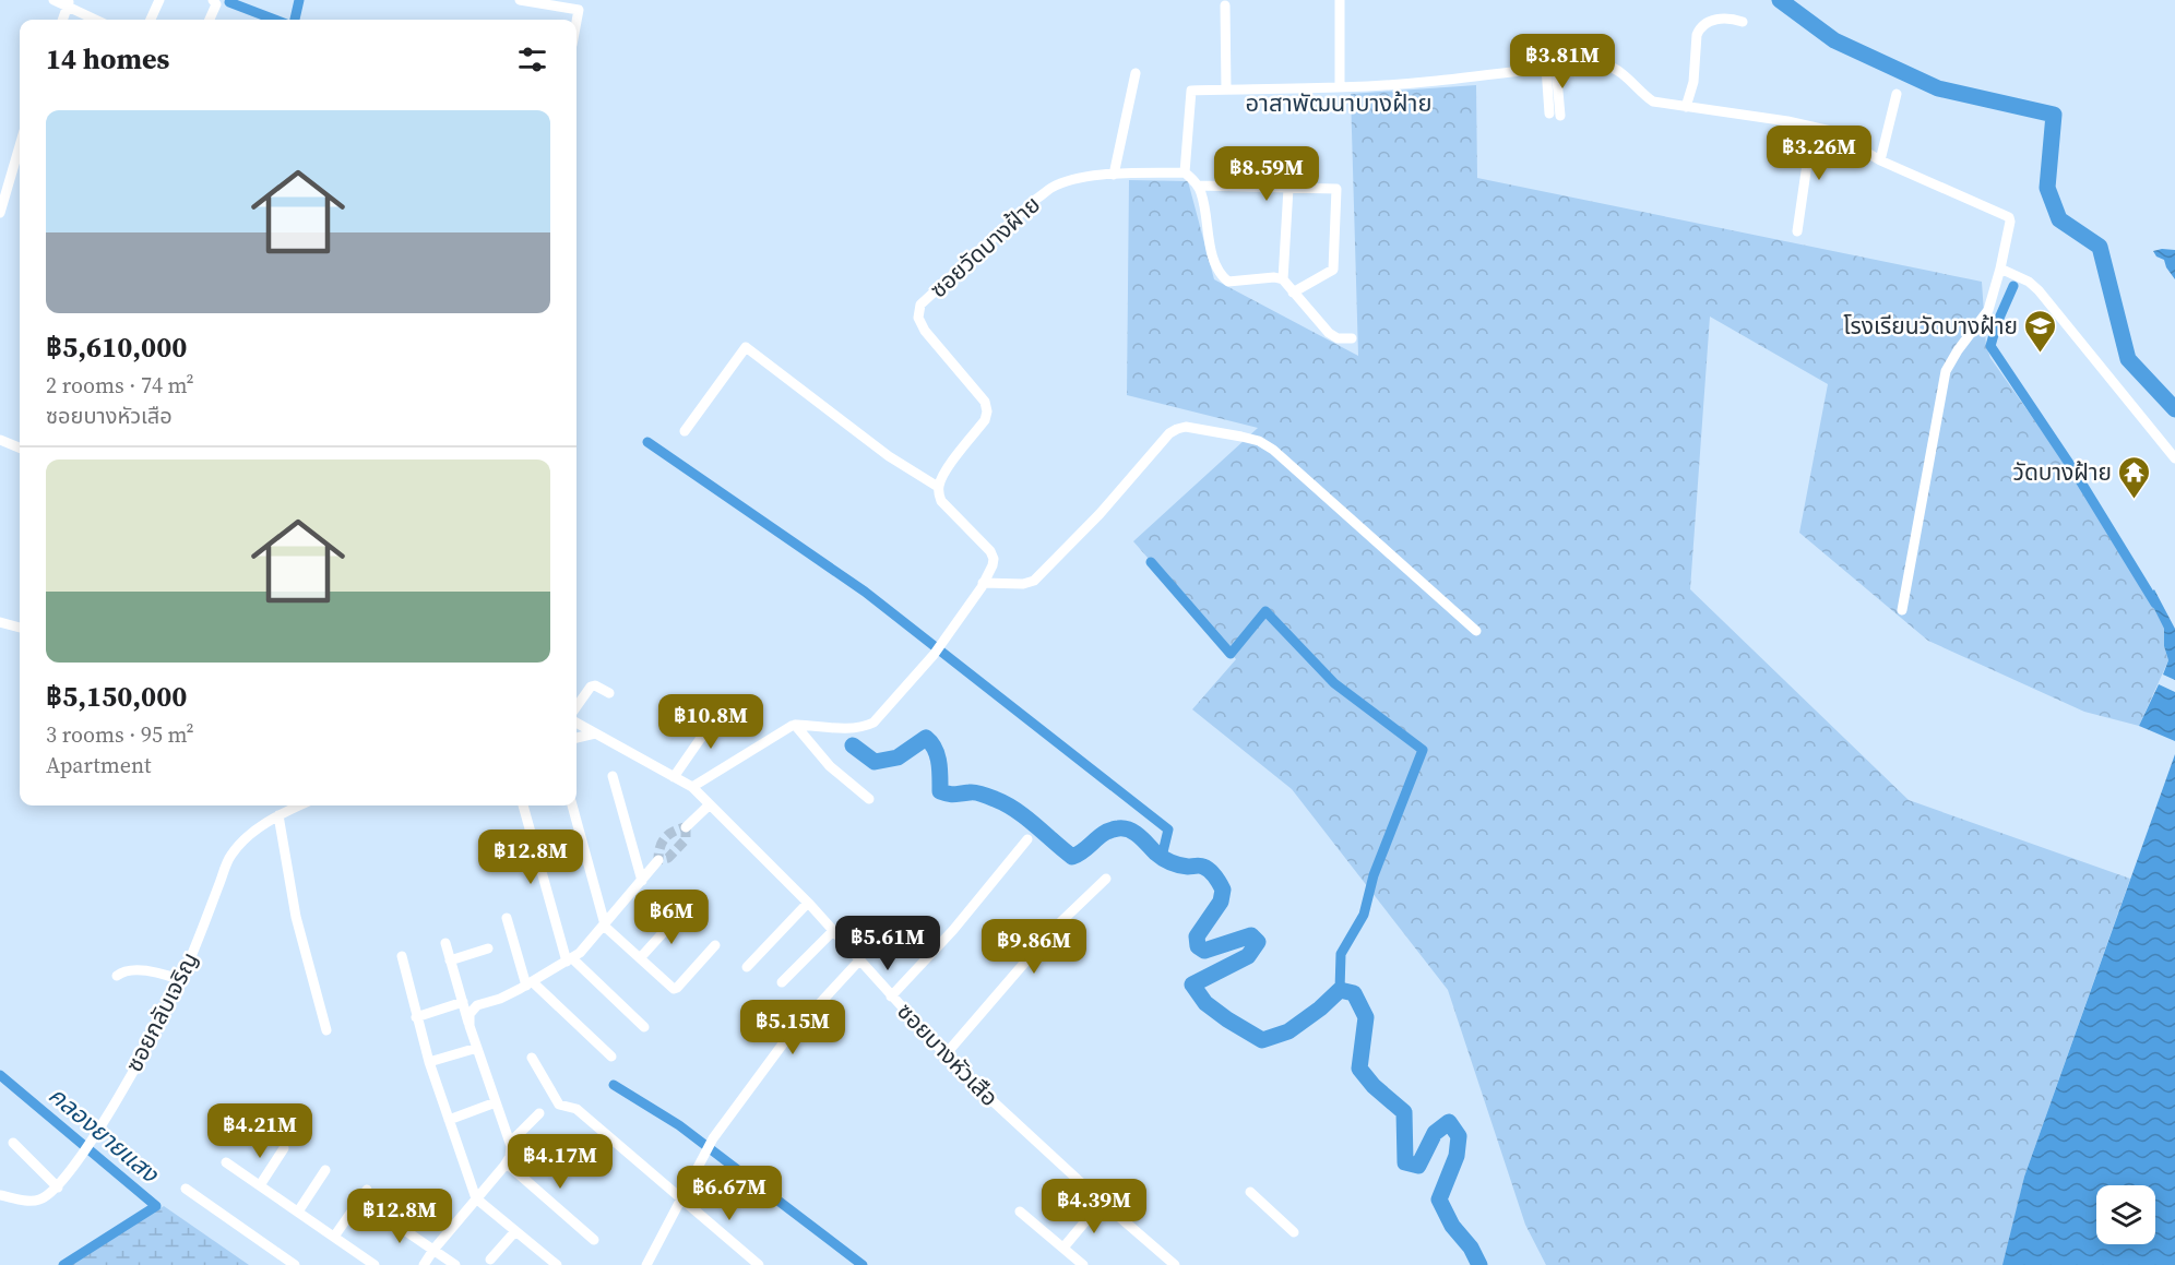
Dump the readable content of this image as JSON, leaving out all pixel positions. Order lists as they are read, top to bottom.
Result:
{
  "streets": {
    "street": ["ซอยวัดบางฝ้าย", "ซอยกลับเจริญ", "ซอยบางหัวเสือ"]
  },
  "districts": ["อาสาพัฒนาบางฝ้าย"],
  "water": ["คลองยายแสง"],
  "places": {
    "school or university": ["โรงเรียนวัดบางฝ้าย"],
    "temple": ["วัดบางฝ้าย"]
  },
  "page": {
    "heading": "14 homes",
    "price": [
      "฿3.81M",
      "฿3.26M",
      "฿8.59M",
      "฿10.8M",
      "฿12.8M",
      "฿6M",
      "฿5.61M",
      "฿9.86M",
      "฿5.15M",
      "฿4.21M",
      "฿4.17M",
      "฿6.67M",
      "฿4.39M",
      "฿12.8M"
    ],
    "list": [
      {
        "name": "฿5,610,000",
        "note": "2 rooms · 74 m² · ซอยบางหัวเสือ"
      },
      {
        "name": "฿5,150,000",
        "note": "3 rooms · 95 m² · Apartment"
      }
    ]
  }
}
